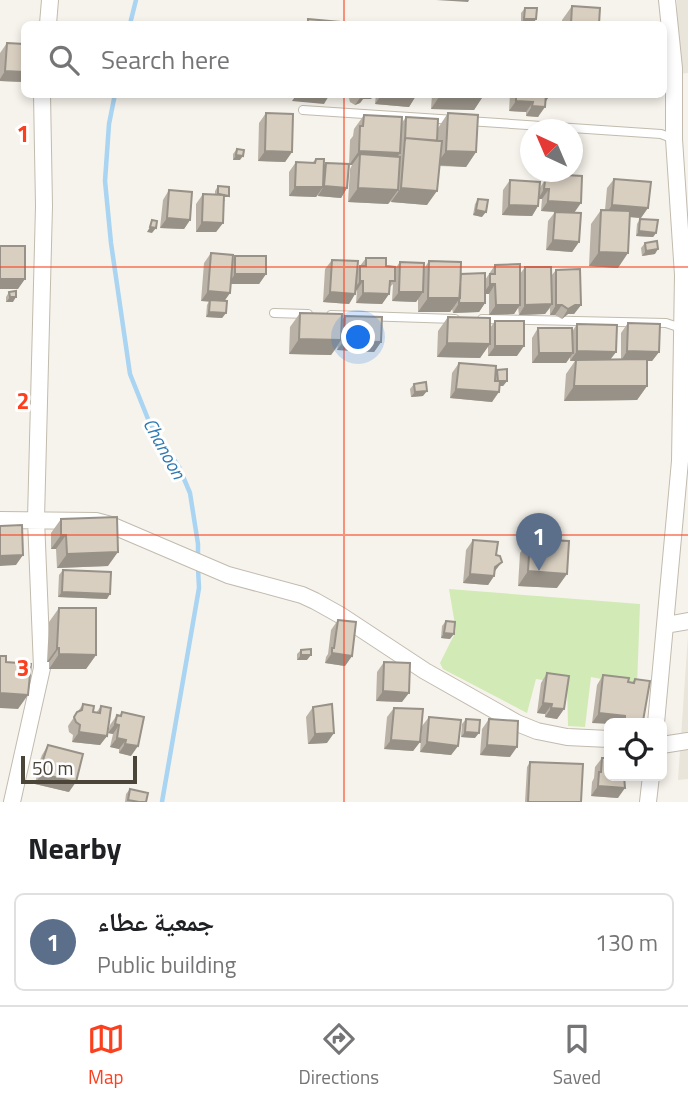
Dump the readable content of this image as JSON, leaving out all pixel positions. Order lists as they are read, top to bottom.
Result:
{
  "water": ["Chanoon"],
  "scale_bar": "50 m",
  "north": "top left",
  "page": {
    "search": "Search here",
    "pins": "1",
    "scale": "50 m",
    "heading": "Nearby",
    "list": [
      {
        "mark": "1",
        "name": "جمعية عطاء",
        "note": "Public building",
        "value": "130 m"
      }
    ],
    "nav": ["Map", "Directions", "Saved"]
  },
  "grid": {
    "rows": ["1", "2", "3"]
  }
}
